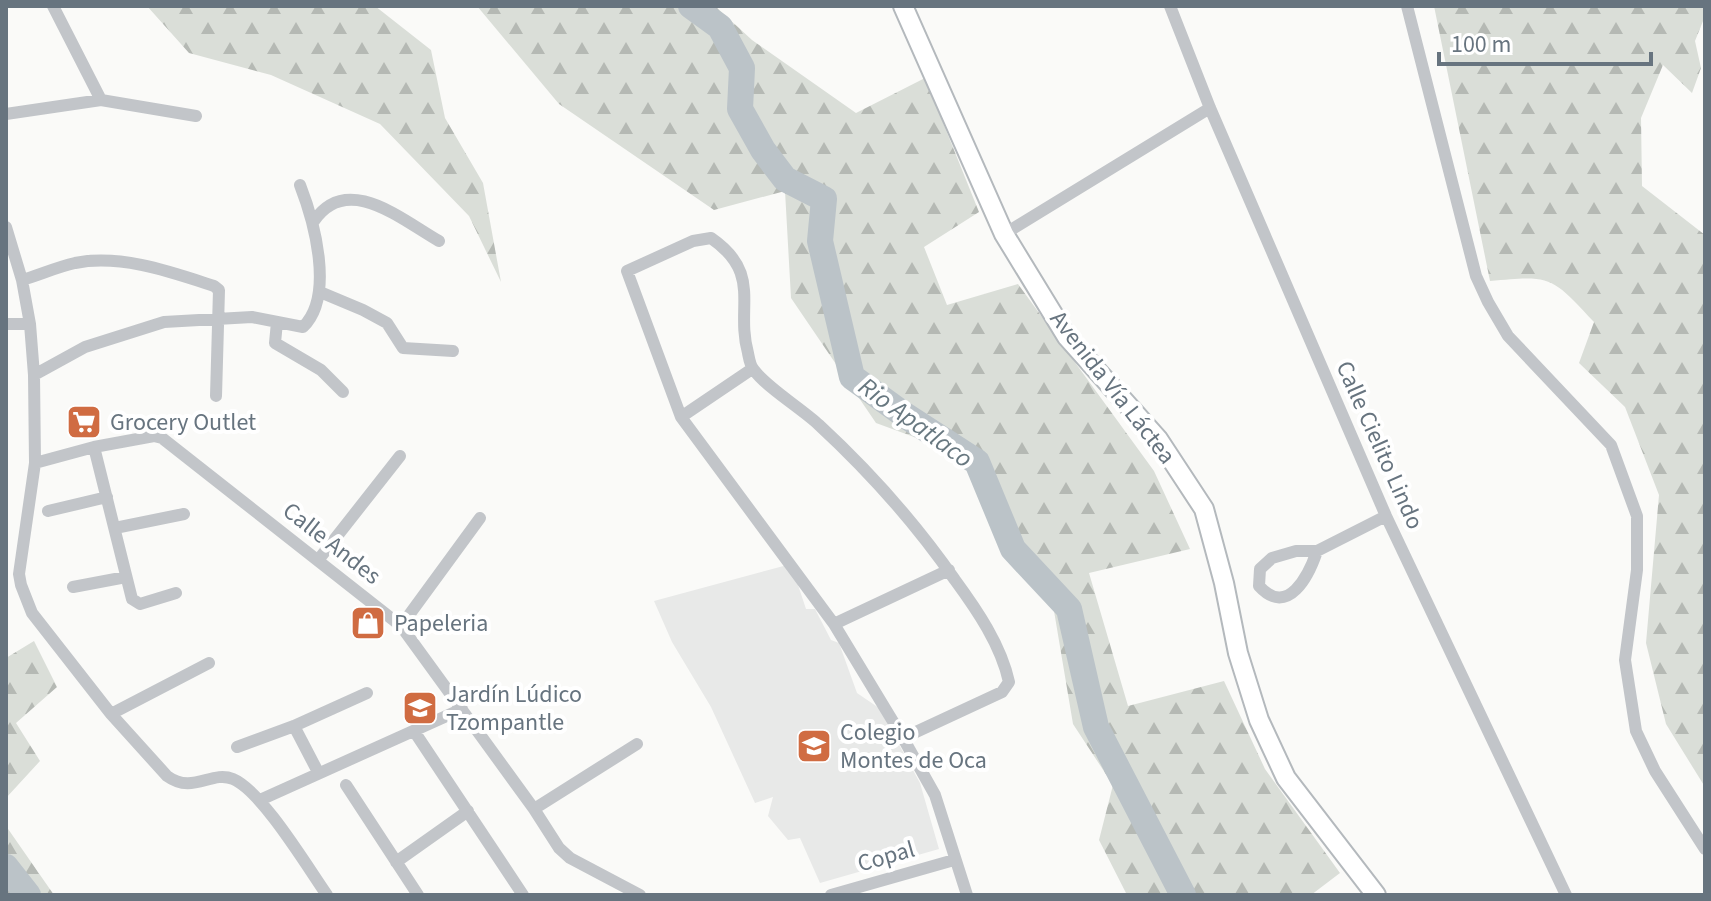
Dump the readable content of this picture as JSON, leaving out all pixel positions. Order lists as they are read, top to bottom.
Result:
{
  "streets": {
    "street": [
      "Avenida Vía Láctea",
      "Calle Cielito Lindo",
      "Calle Andes",
      "Copal"
    ]
  },
  "water": ["Rio Apatlaco"],
  "places": {
    "supermarket": ["Grocery Outlet"],
    "shop": ["Papeleria"],
    "school or university": ["Jardín Lúdico Tzompantle", "Colegio Montes de Oca"]
  },
  "scale_bar": "100 m"
}
